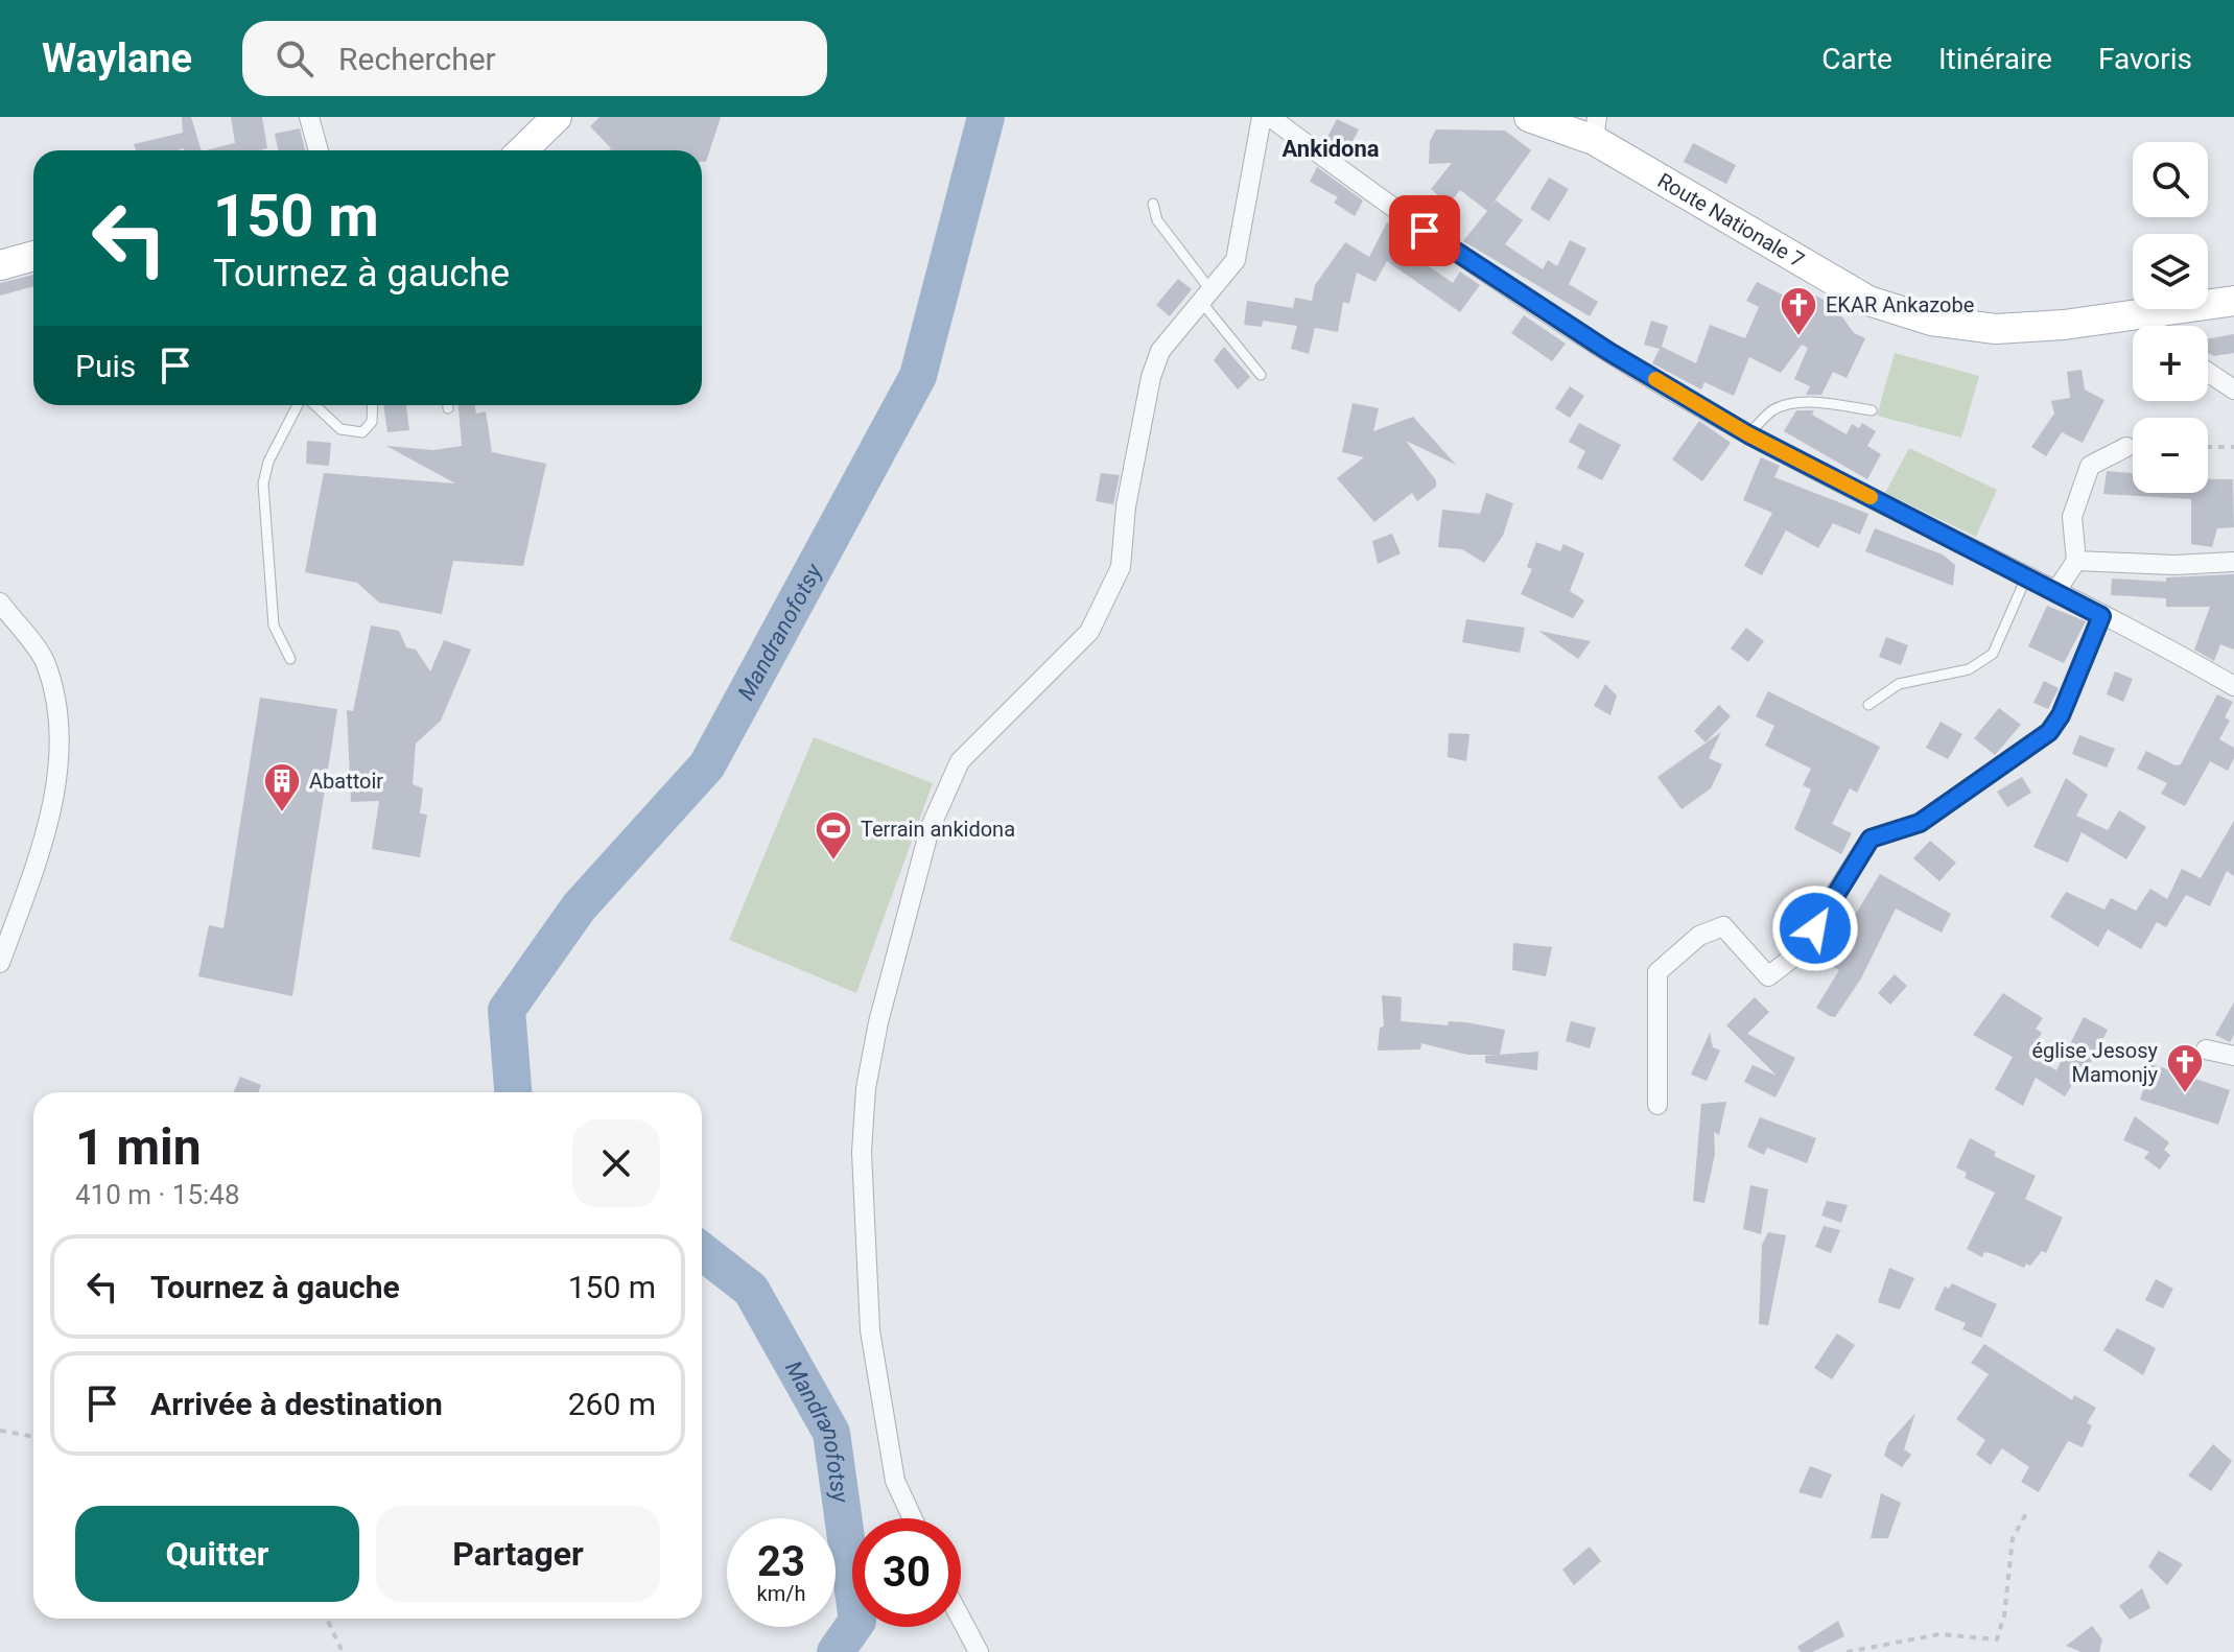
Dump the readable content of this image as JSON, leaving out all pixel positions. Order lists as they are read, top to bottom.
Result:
{
  "streets": {
    "main road": ["Route Nationale 7"]
  },
  "districts": ["Ankidona"],
  "water": ["Mandranofotsy"],
  "places": {
    "church": ["EKAR Ankazobe", "église Jesosy Mamonjy"],
    "building": ["Abattoir"],
    "sports": ["Terrain ankidona"]
  },
  "page": {
    "header": "Waylane",
    "search": "Rechercher",
    "nav": ["Carte", "Itinéraire", "Favoris"],
    "map_buttons": ["+", "−"],
    "turn": ["150 m", "Tournez à gauche"],
    "then": "Puis",
    "heading": ["1 min", "410 m · 15:48"],
    "list": [
      {
        "name": "Tournez à gauche",
        "value": "150 m"
      },
      {
        "name": "Arrivée à destination",
        "value": "260 m"
      }
    ],
    "buttons": ["Quitter", "Partager"],
    "speed": "23 km/h",
    "limit": "30"
  }
}
